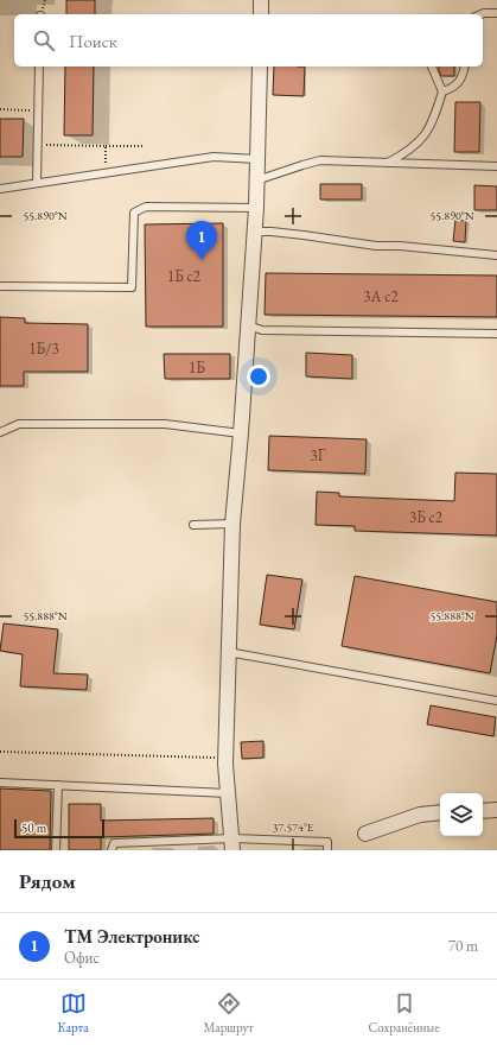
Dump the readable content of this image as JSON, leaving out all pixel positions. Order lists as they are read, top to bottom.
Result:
{
  "house_numbers": [
    "1Б с2",
    "3А с2",
    "1Б/3",
    "1Б",
    "3Г",
    "3Б с2"
  ],
  "scale_bar": "50 m",
  "page": {
    "search": "Поиск",
    "pins": "1",
    "scale": "50 m",
    "heading": "Рядом",
    "list": [
      {
        "mark": "1",
        "name": "ТМ Электроникс",
        "note": "Офис",
        "value": "70 m"
      }
    ],
    "nav": ["Карта", "Маршрут", "Сохранённые"]
  },
  "coordinates": ["55.890°N", "55.888°N", "37.574°E"]
}
